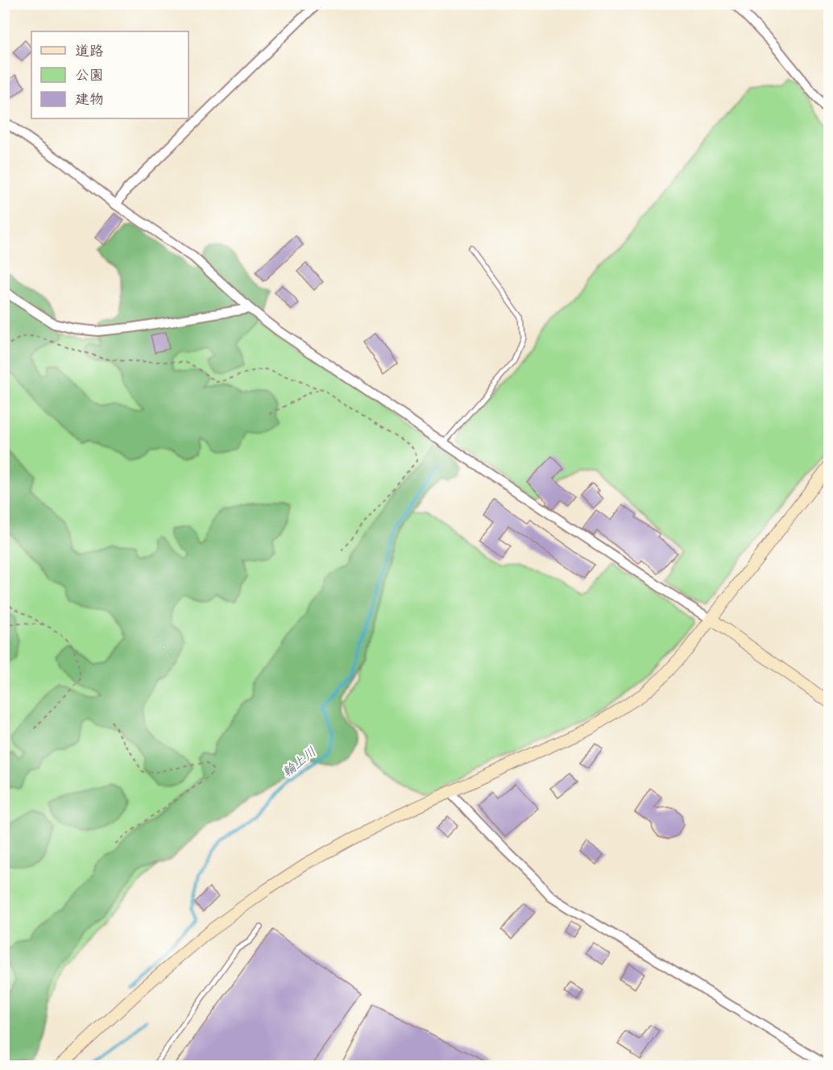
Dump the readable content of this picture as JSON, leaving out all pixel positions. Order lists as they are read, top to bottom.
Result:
{
  "water": ["輪上川"],
  "legend": ["道路", "公園", "建物"]
}
